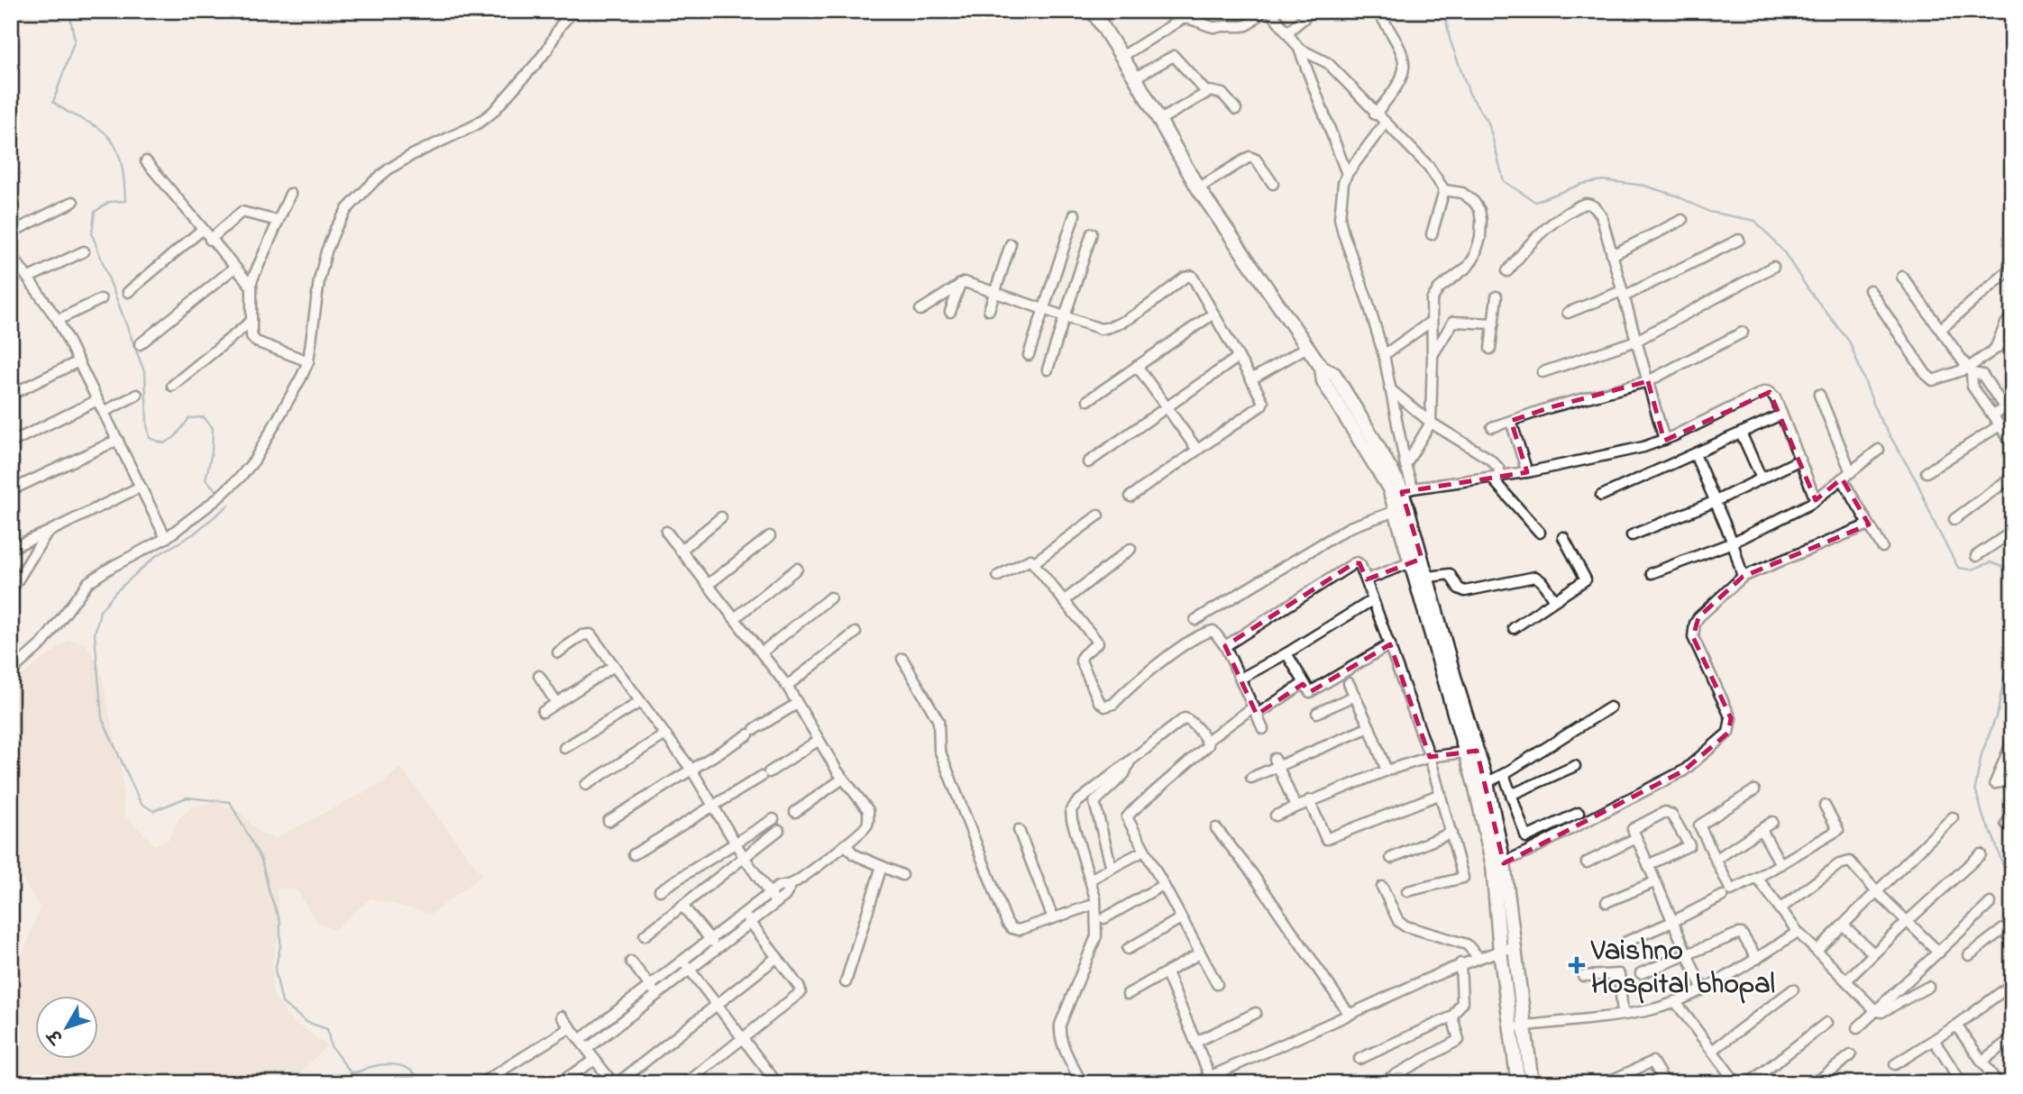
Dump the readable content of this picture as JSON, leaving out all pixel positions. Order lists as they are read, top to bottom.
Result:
{
  "places": {
    "health": ["Vaishno Hospital bhopal"]
  },
  "north": "bottom left"
}
